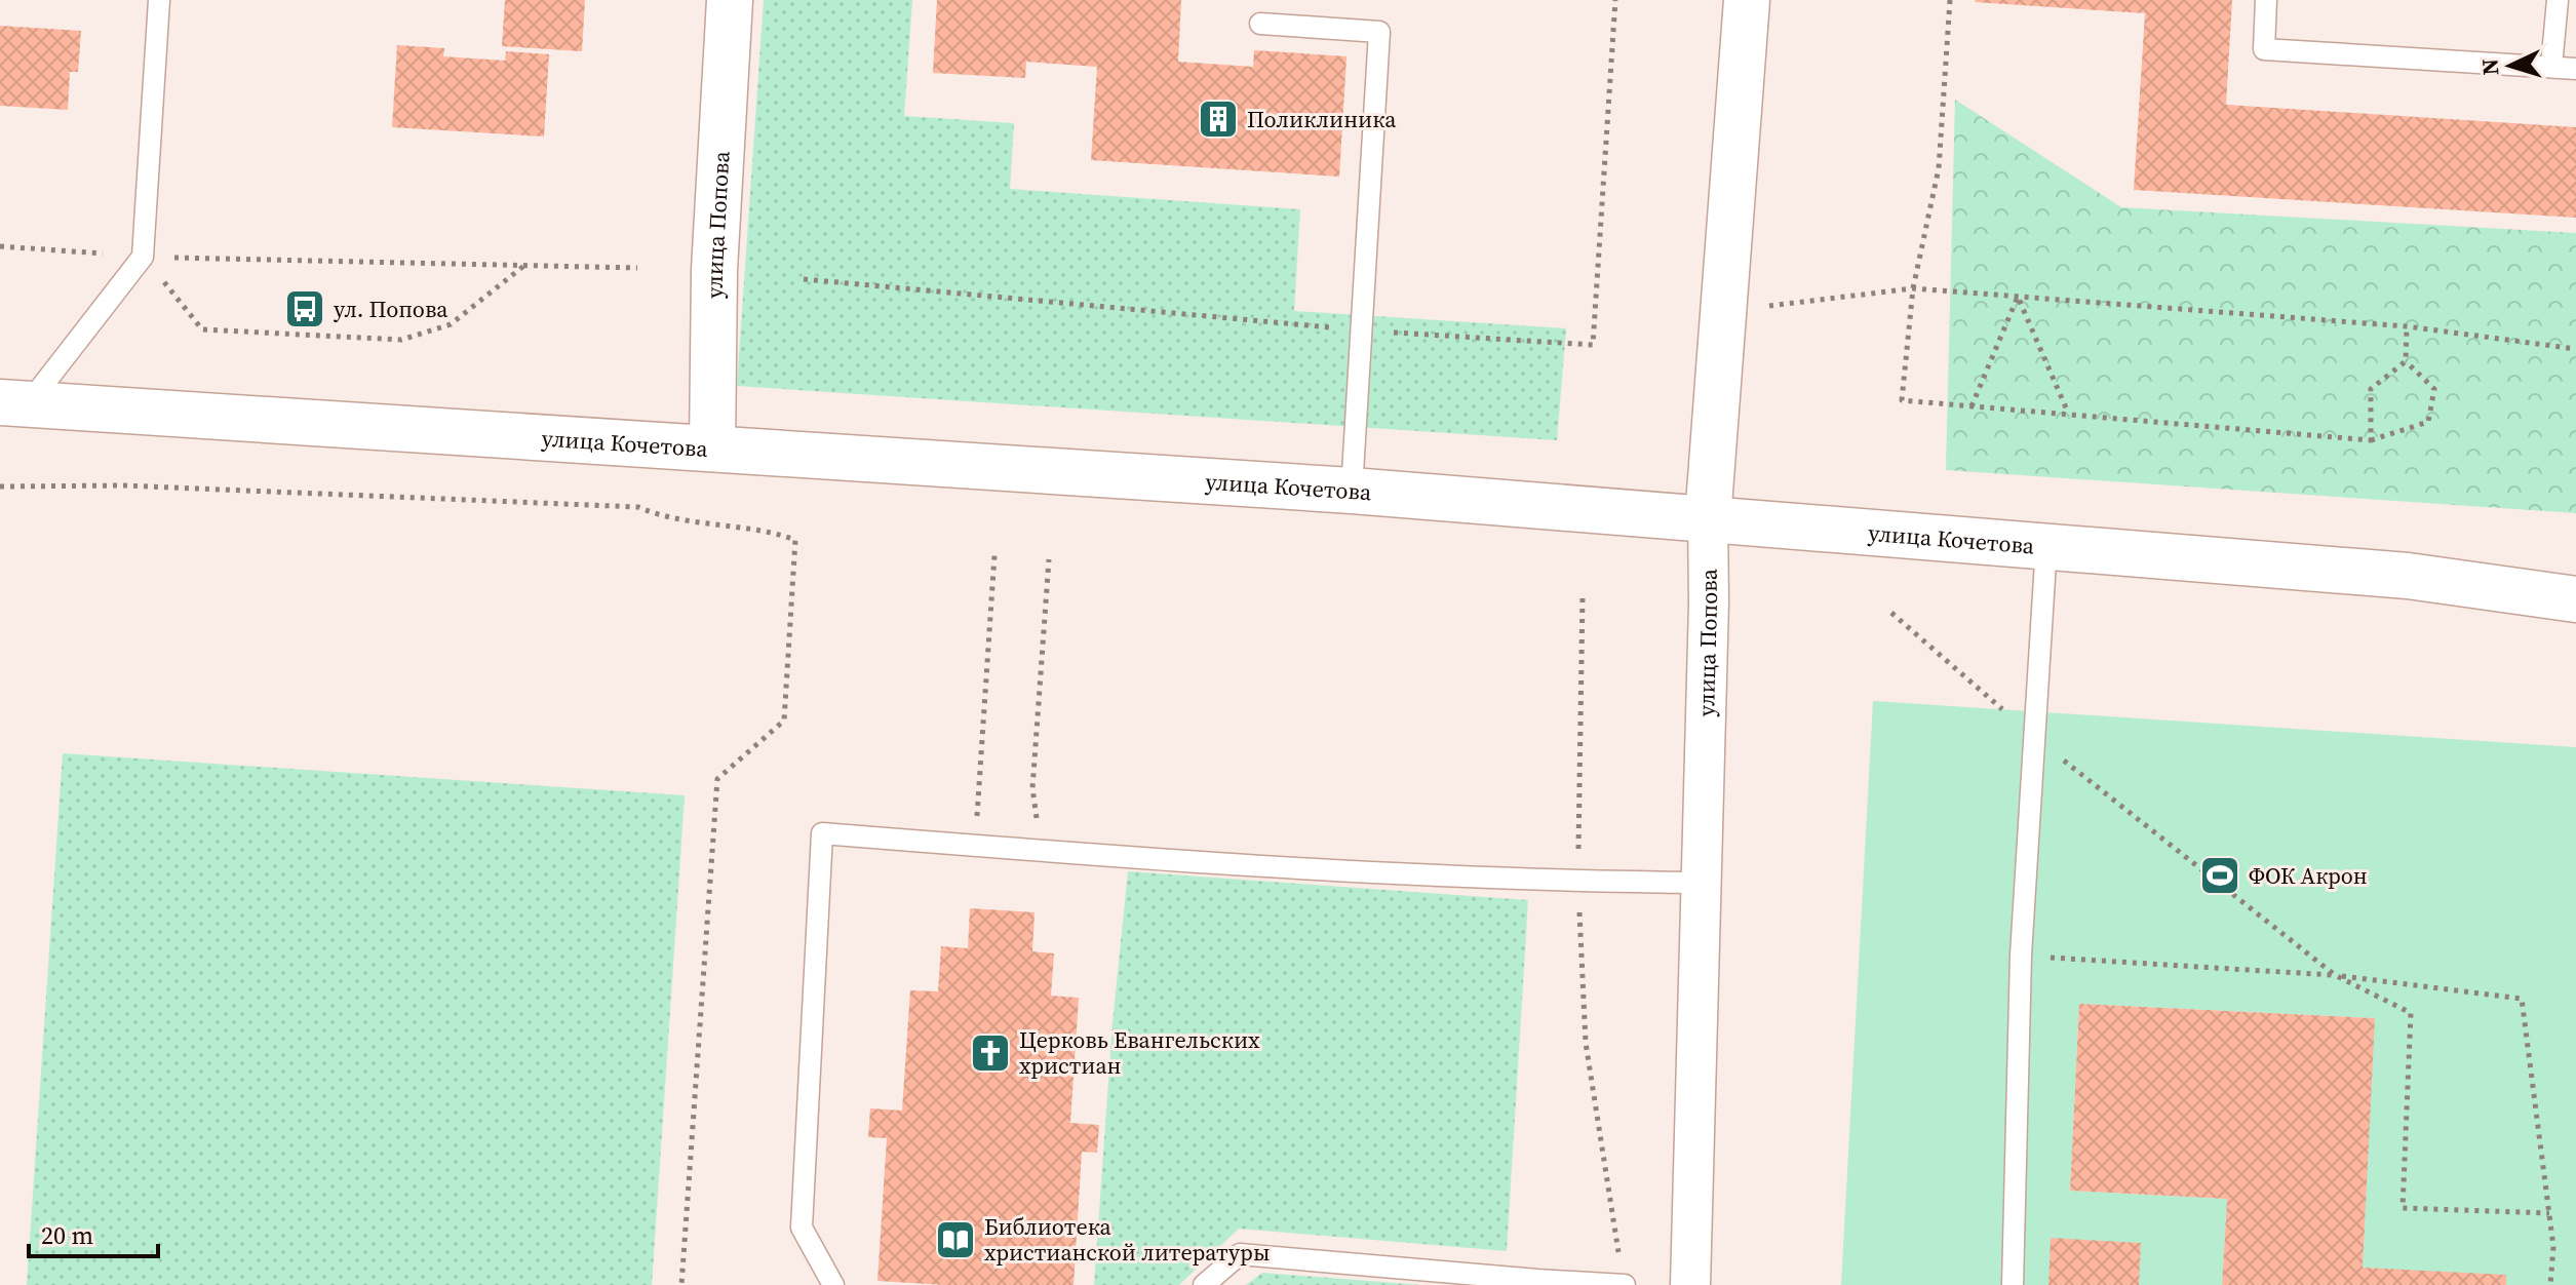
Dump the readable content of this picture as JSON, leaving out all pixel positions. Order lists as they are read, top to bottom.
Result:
{
  "streets": {
    "main road": ["улица Попова", "улица Кочетова"]
  },
  "crossings": [
    ["улица Попова", "улица Кочетова"]
  ],
  "places": {
    "building": ["Поликлиника"],
    "bus stop": ["ул. Попова"],
    "sports": ["ФОК Акрон"],
    "church": ["Церковь Евангельских христиан"],
    "library": ["Библиотека христианской литературы"]
  },
  "scale_bar": "20 m",
  "north": "left"
}
